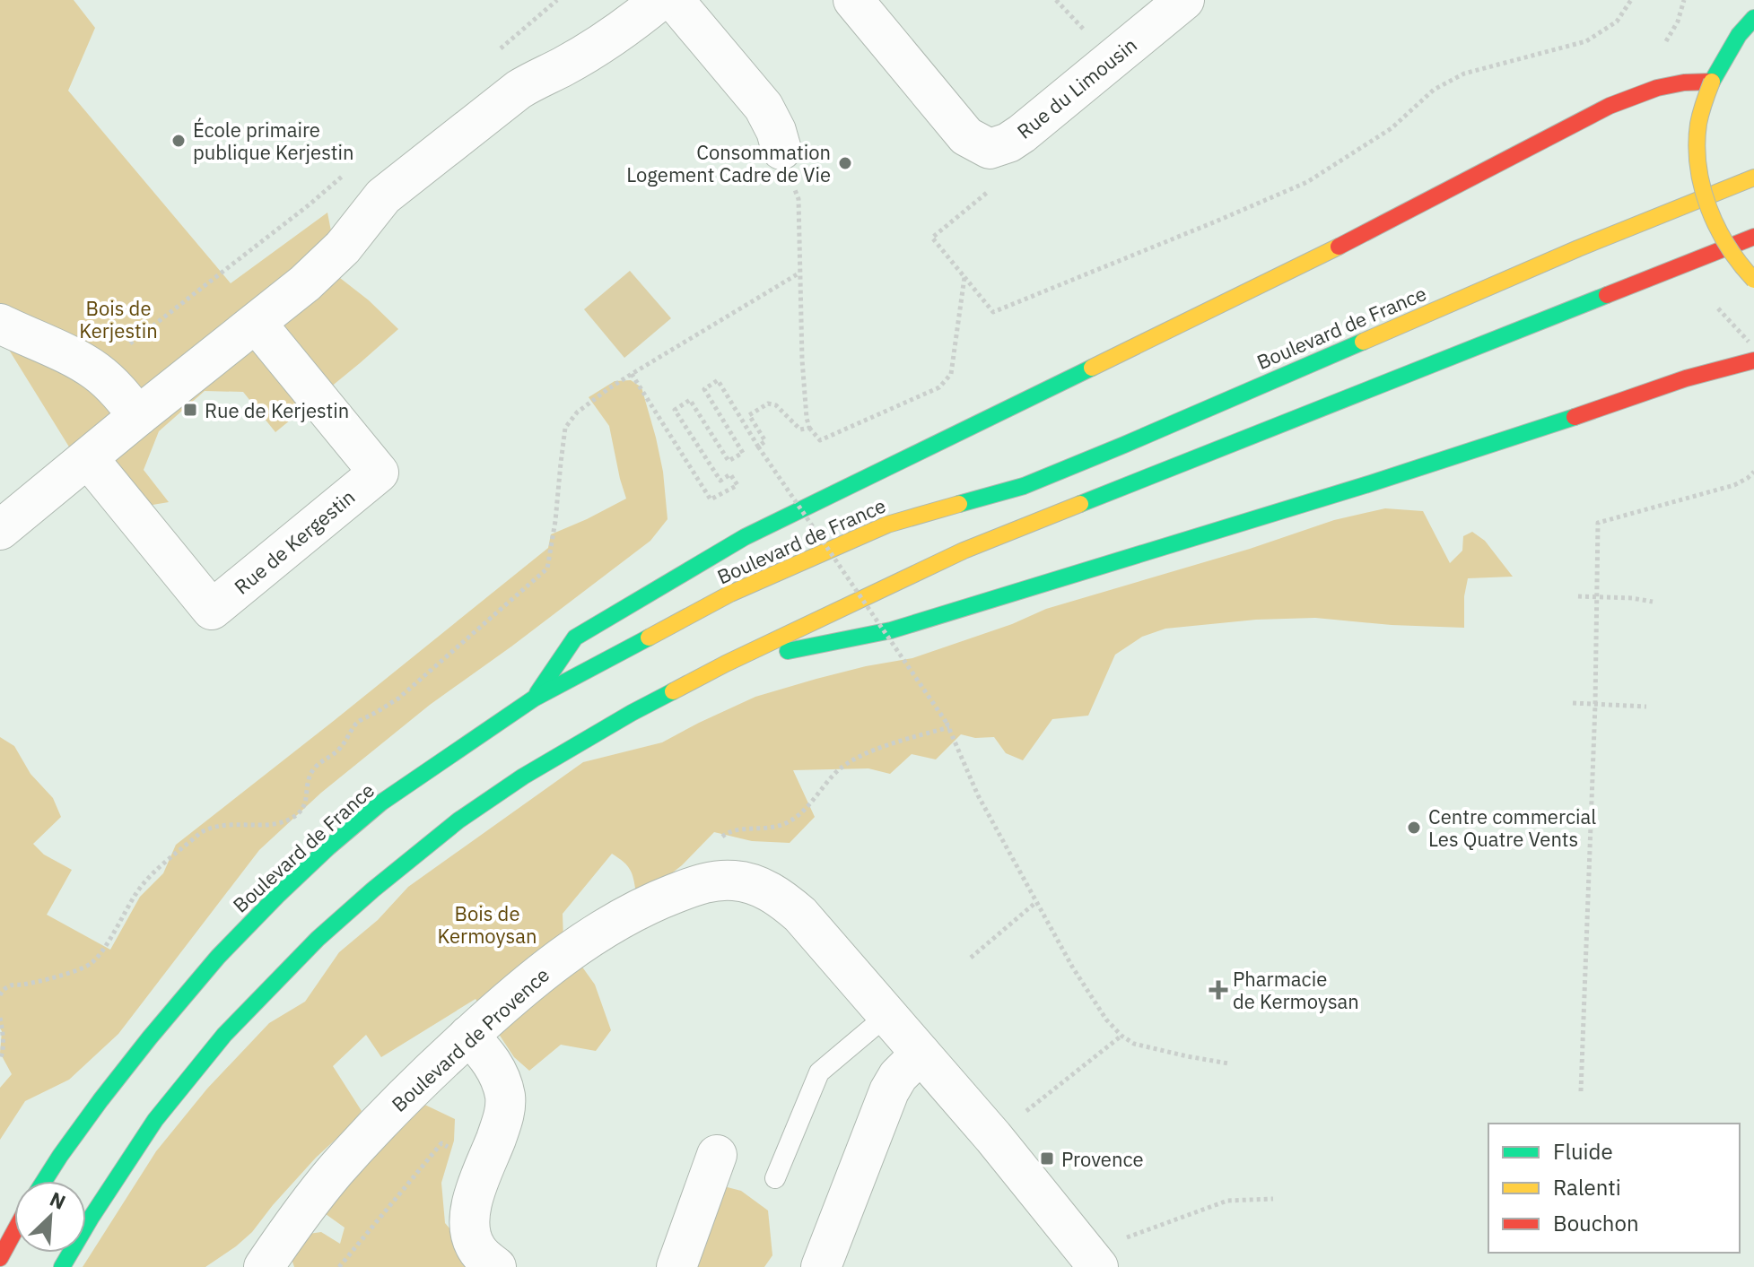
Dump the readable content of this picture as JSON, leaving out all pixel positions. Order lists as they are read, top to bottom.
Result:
{
  "streets": {
    "main road": ["Boulevard de France"],
    "street": ["Rue du Limousin", "Rue de Kergestin", "Boulevard de Provence"]
  },
  "parks": ["Bois de Kerjestin", "Bois de Kermoysan"],
  "places": {
    "other": ["École primaire publique Kerjestin", "Consommation Logement Cadre de Vie", "Centre commercial Les Quatre Vents"],
    "transit": ["Rue de Kerjestin", "Provence"],
    "health": ["Pharmacie de Kermoysan"]
  },
  "legend": ["Fluide", "Ralenti", "Bouchon"],
  "north": "top right"
}
